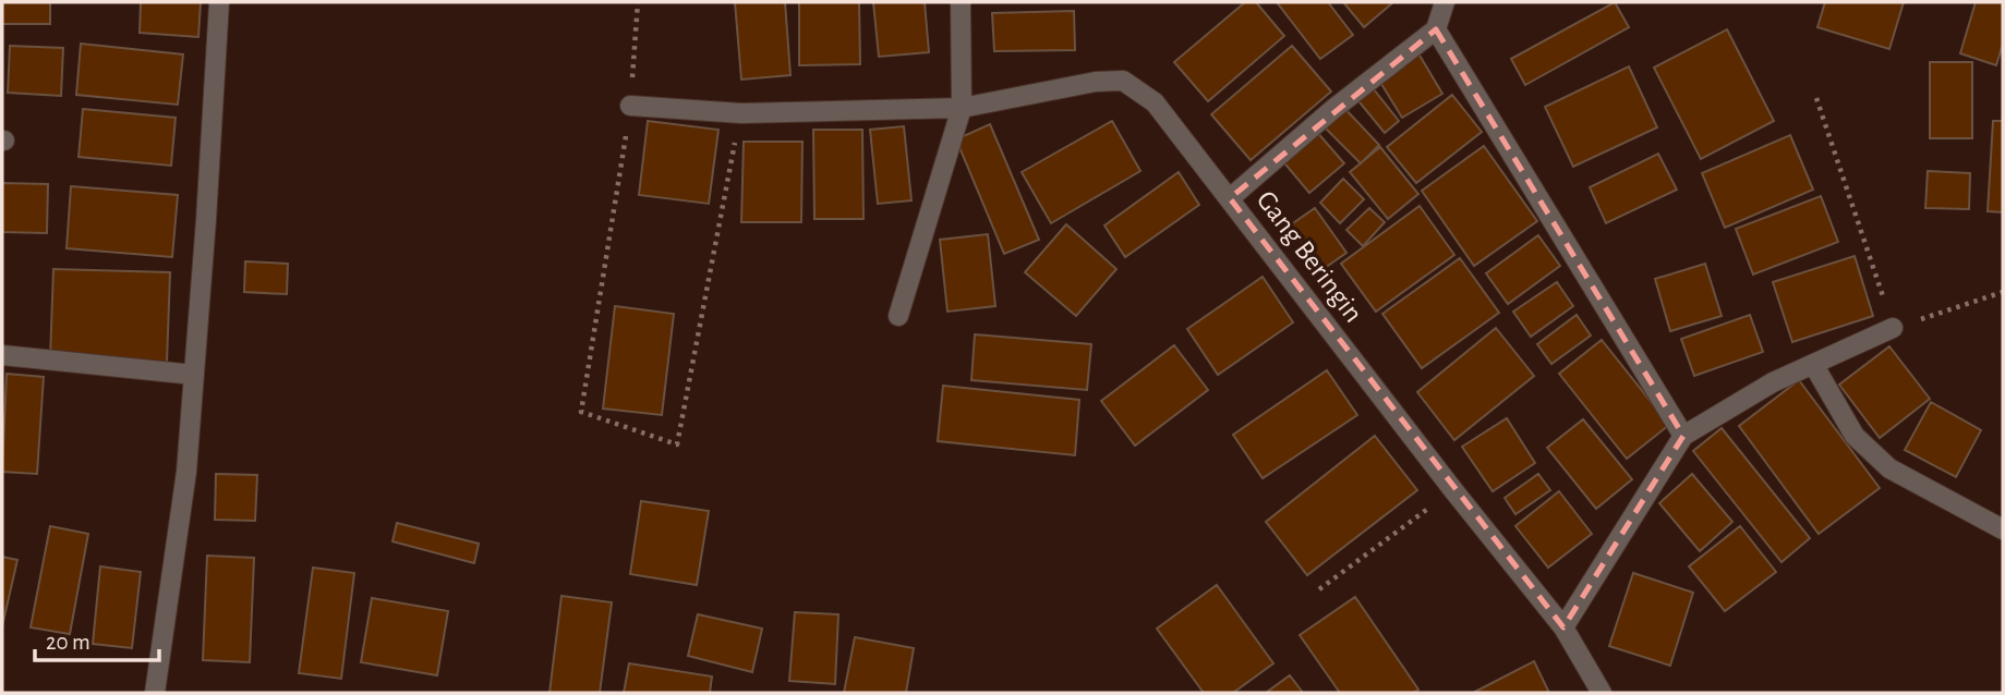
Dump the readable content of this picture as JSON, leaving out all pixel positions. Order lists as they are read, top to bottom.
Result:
{
  "streets": {
    "street": ["Gang Beringin"]
  },
  "scale_bar": "20 m"
}
